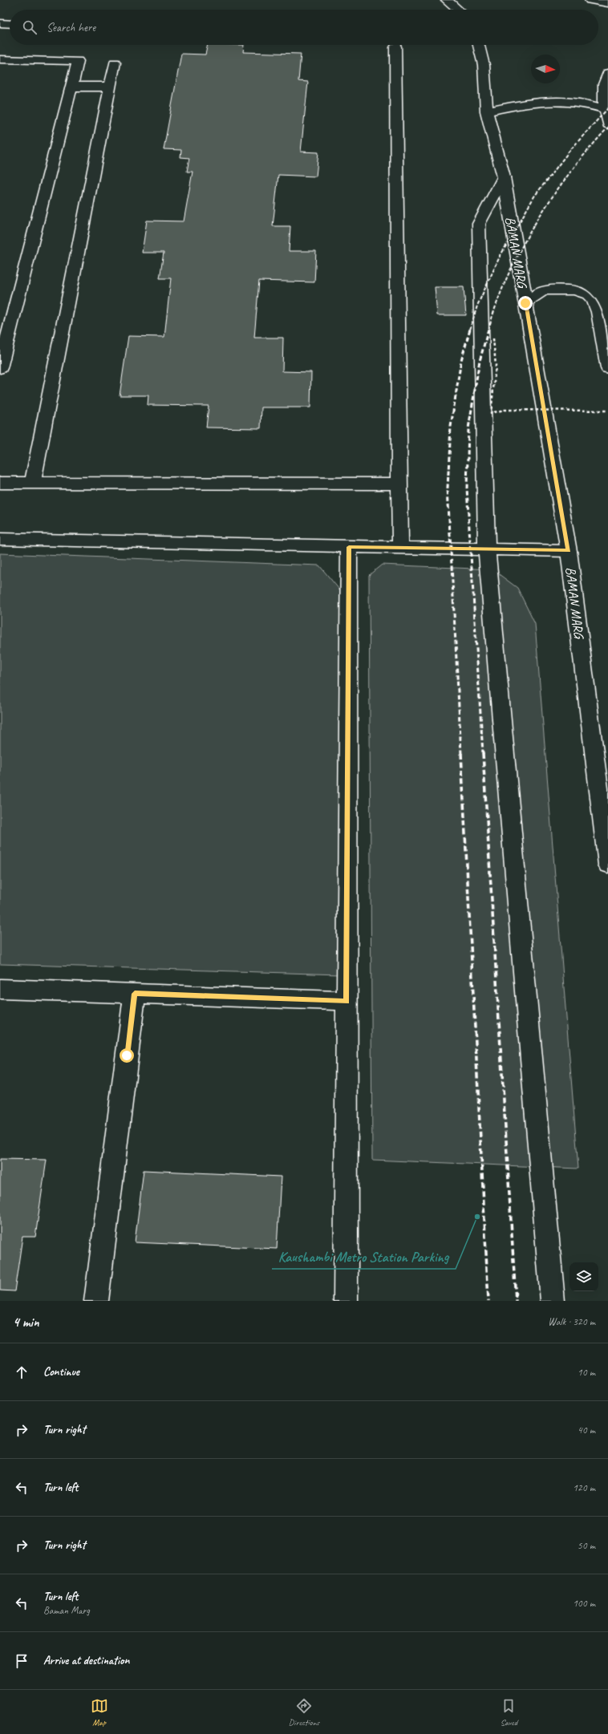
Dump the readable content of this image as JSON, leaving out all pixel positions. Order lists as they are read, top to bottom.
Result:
{
  "streets": {
    "street": ["BAMAN MARG"]
  },
  "places": ["Kaushambi Metro Station Parking"],
  "north": "right",
  "page": {
    "search": "Search here",
    "heading": ["4 min", "Walk · 320 m"],
    "list": [
      ["Continue", "10 m"],
      ["Turn right", "40 m"],
      ["Turn left", "120 m"],
      ["Turn right", "50 m"],
      ["Turn left", "Baman Marg", "100 m"],
      "Arrive at destination"
    ],
    "nav": ["Map", "Directions", "Saved"]
  }
}
